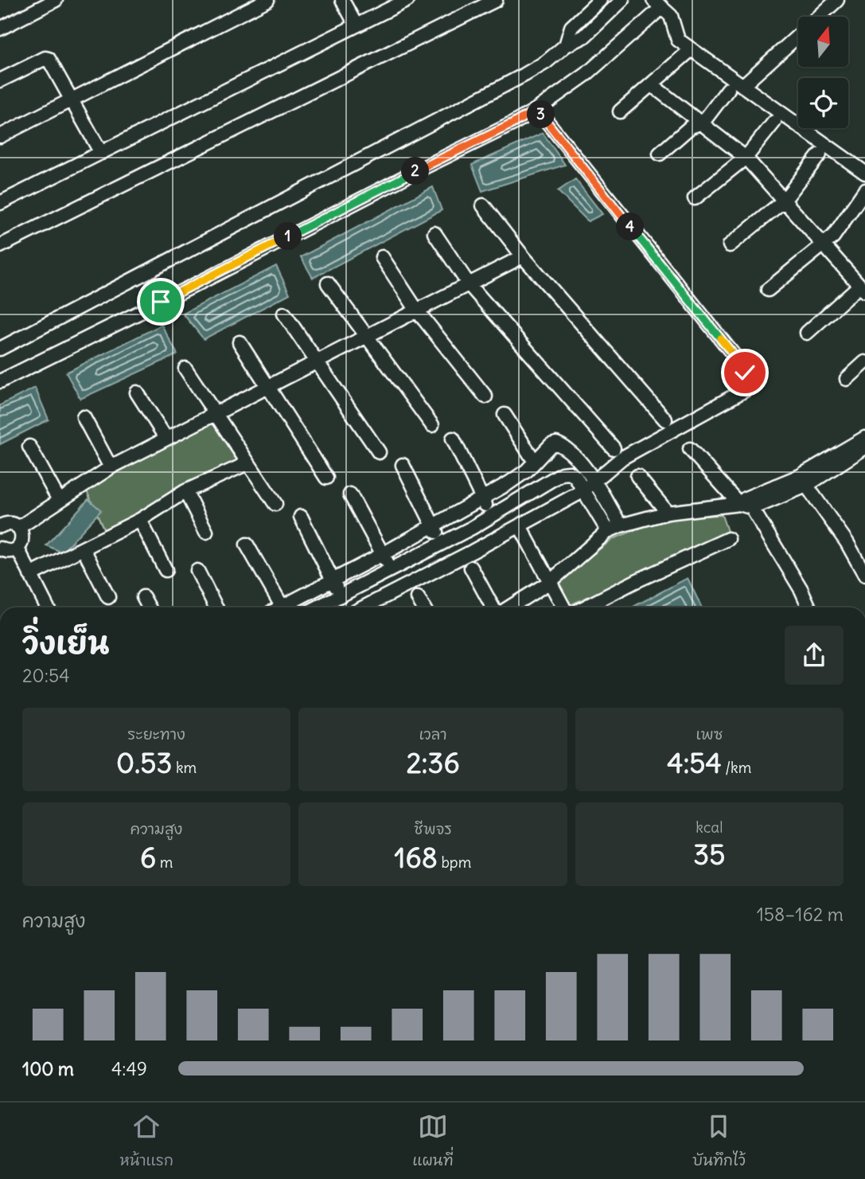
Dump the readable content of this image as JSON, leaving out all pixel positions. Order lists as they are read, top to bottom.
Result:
{
  "north": "top",
  "page": {
    "pins": [
      "3",
      "2",
      "4",
      "1"
    ],
    "heading": ["วิ่งเย็น", "20:54"],
    "stats": [
      ["ระยะทาง", "0.53 km"],
      ["เวลา", "2:36"],
      ["เพซ", "4:54 /km"],
      ["ความสูง", "6 m"],
      ["ชีพจร", "168 bpm"],
      ["kcal", "35"]
    ],
    "chart": ["ความสูง", "158–162 m"],
    "list": [
      {
        "name": "100 m",
        "note": "4:49"
      }
    ],
    "tabs": ["หน้าแรก", "แผนที่", "บันทึกไว้"]
  }
}
